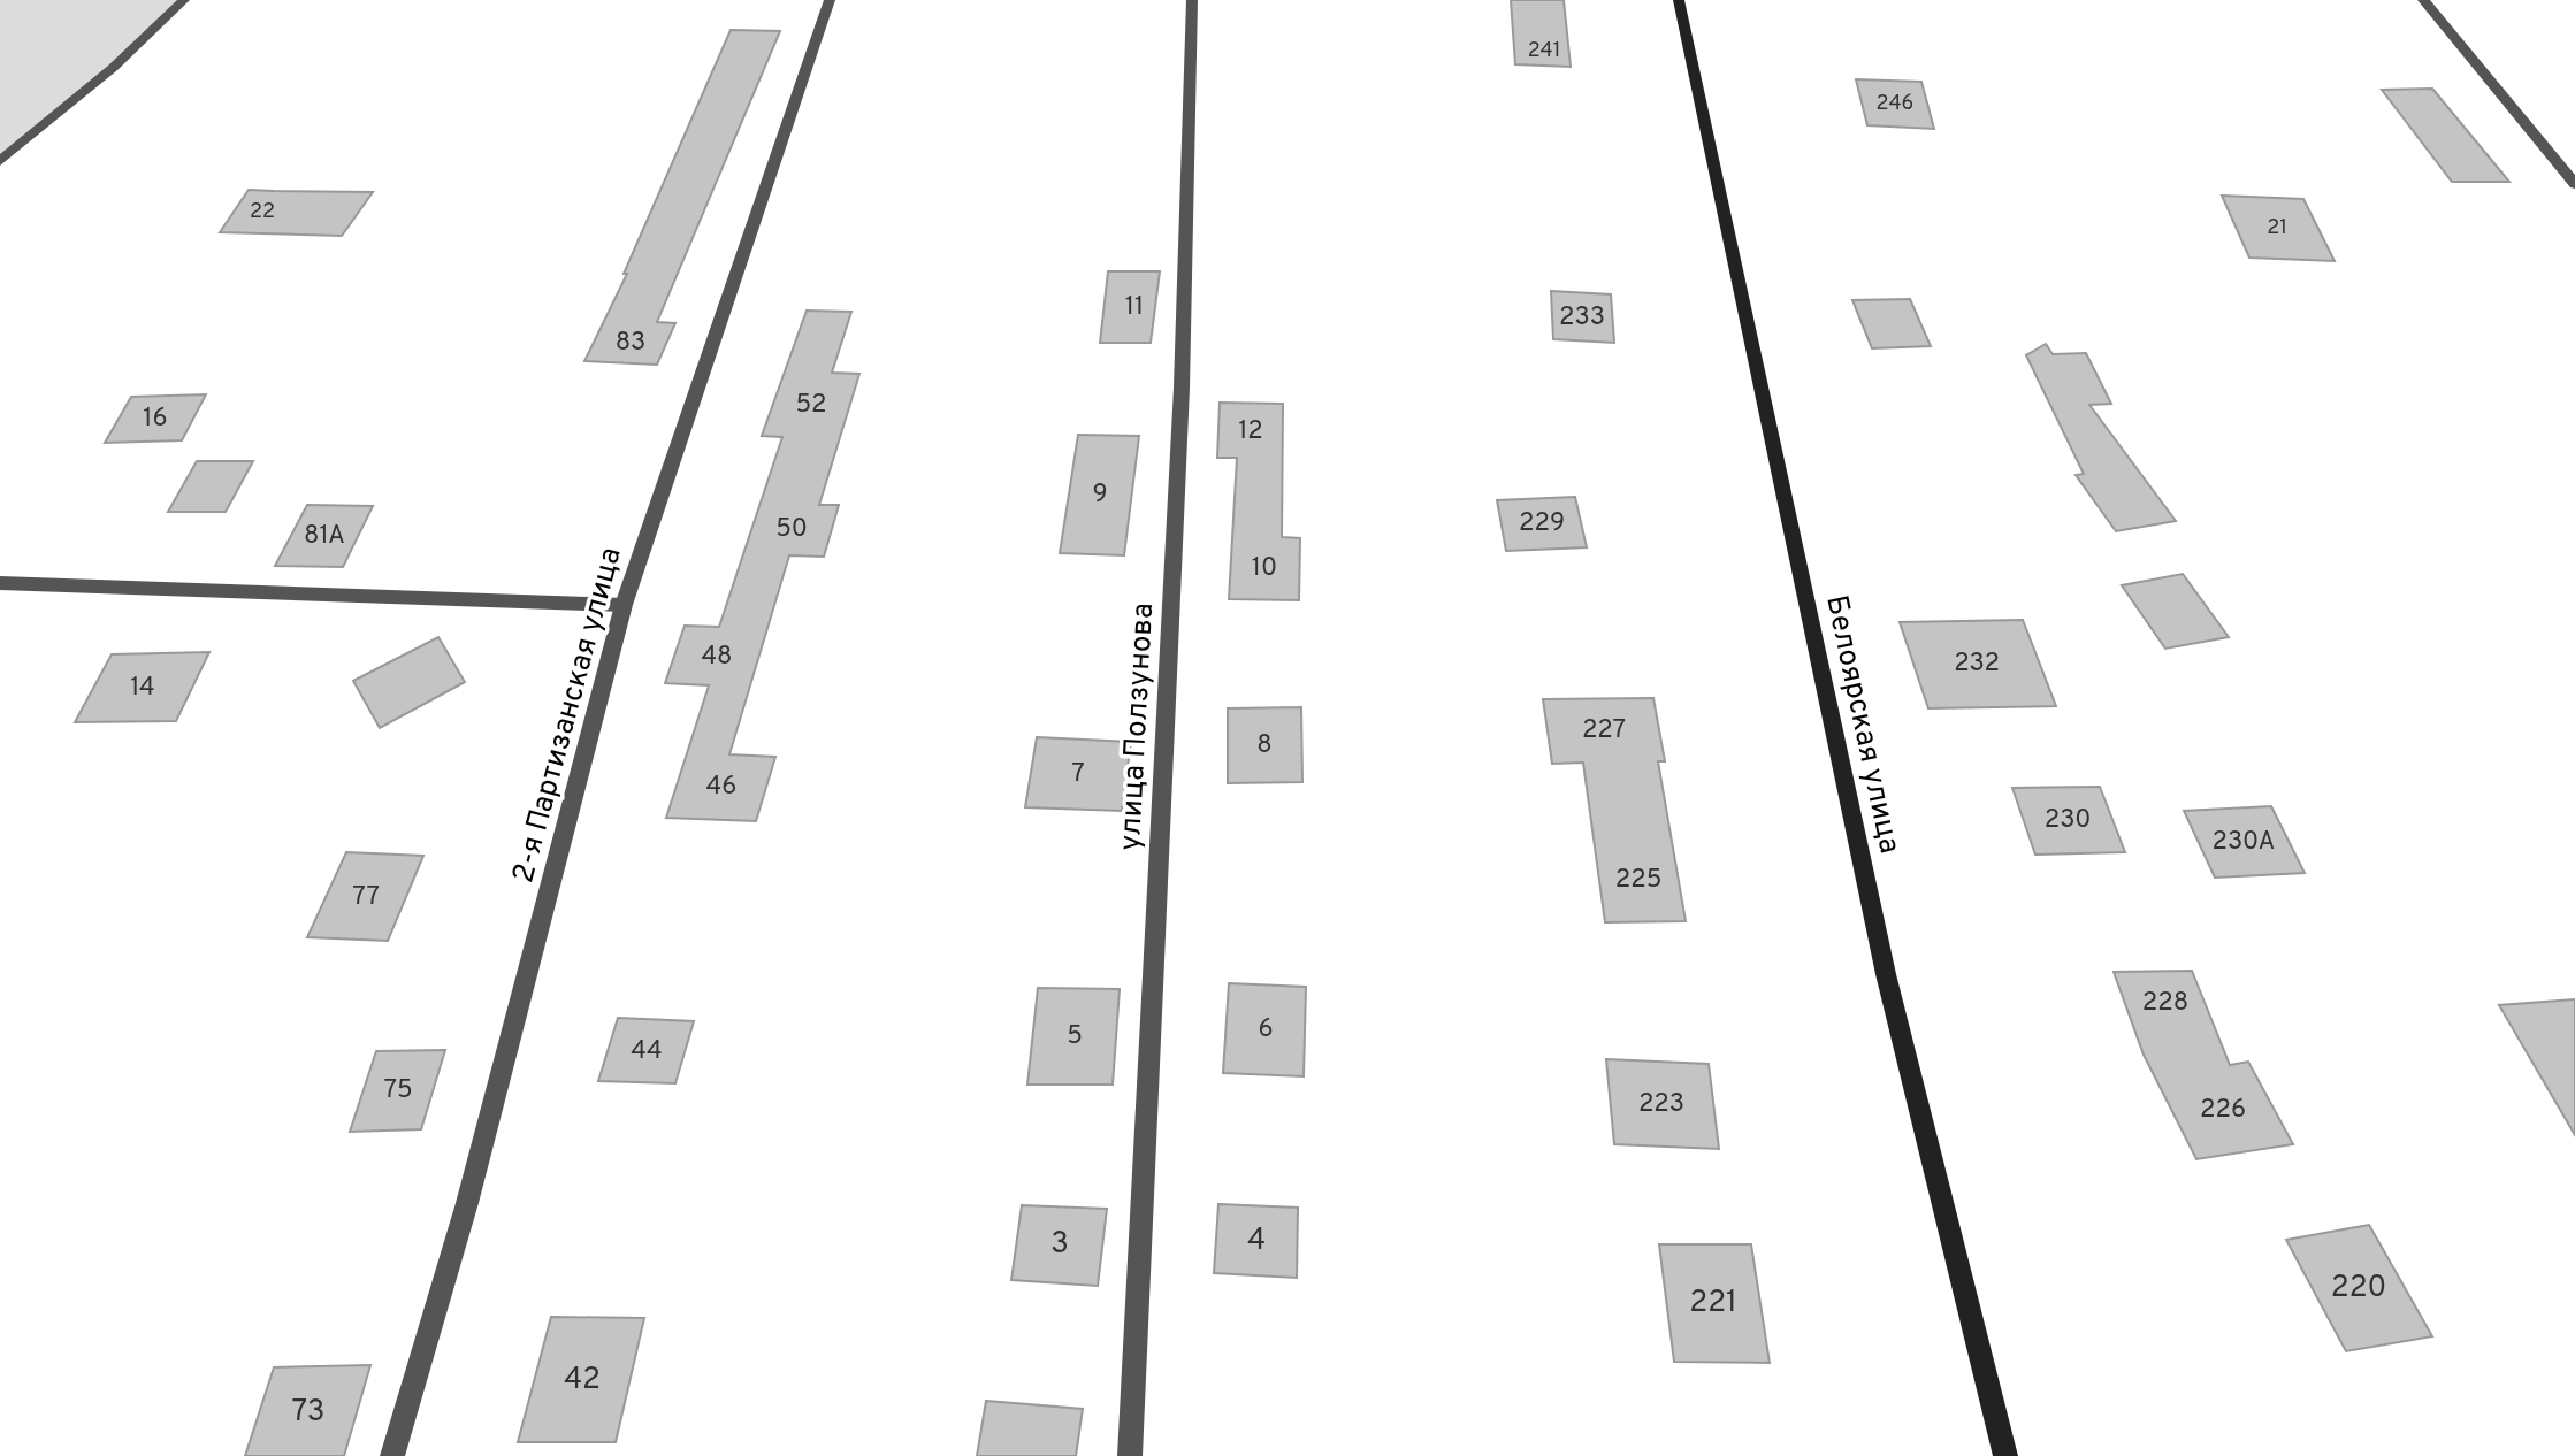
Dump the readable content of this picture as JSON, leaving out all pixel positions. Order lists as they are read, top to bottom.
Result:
{
  "streets": {
    "street": ["2-я Партизанская улица", "Белоярская улица", "улица Ползунова"]
  },
  "house_numbers": [
    "241",
    "246",
    "22",
    "21",
    "11",
    "233",
    "83",
    "52",
    "16",
    "12",
    "9",
    "229",
    "50",
    "81А",
    "10",
    "48",
    "232",
    "14",
    "227",
    "8",
    "7",
    "46",
    "230",
    "230А",
    "225",
    "77",
    "228",
    "6",
    "5",
    "44",
    "75",
    "223",
    "226",
    "4",
    "3",
    "220",
    "221",
    "42",
    "73"
  ]
}
